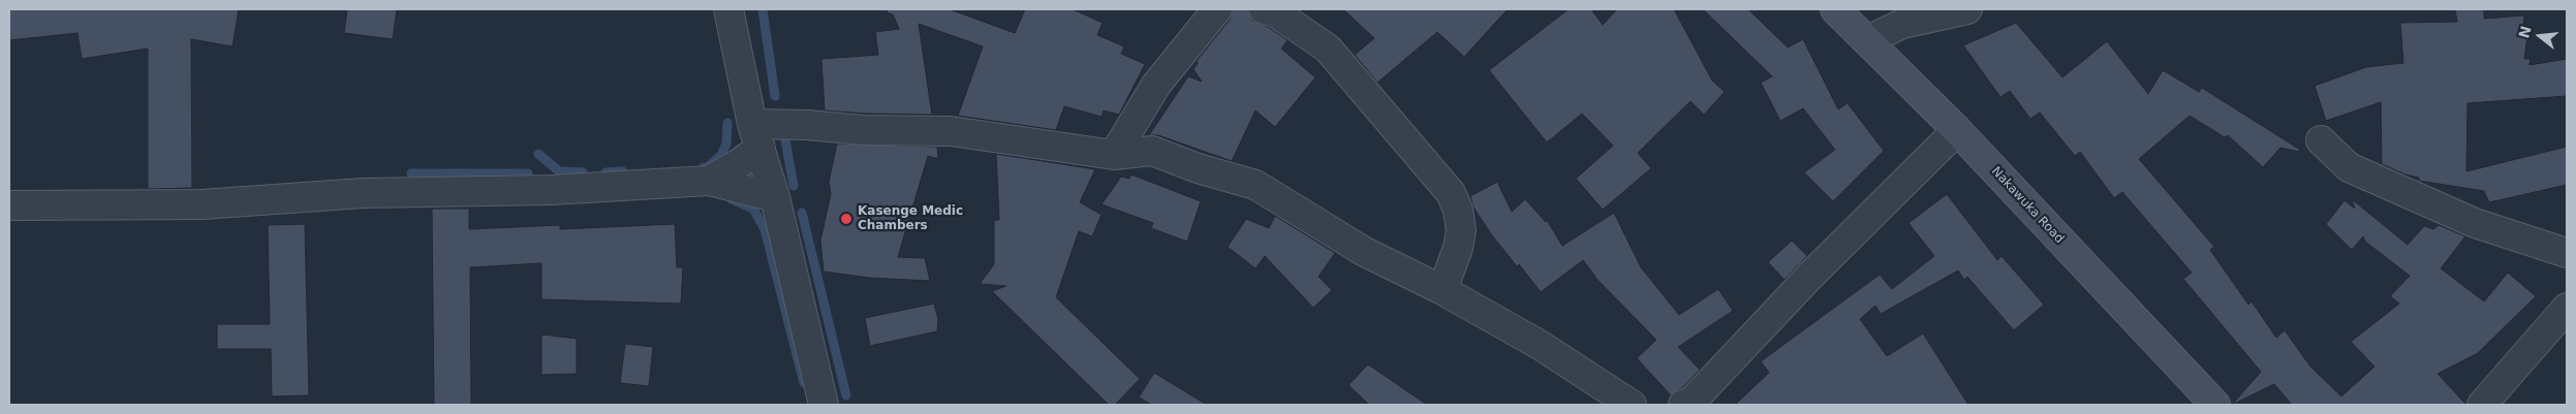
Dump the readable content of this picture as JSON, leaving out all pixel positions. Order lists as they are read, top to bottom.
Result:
{
  "streets": {
    "main road": ["Nakawuka Road"]
  },
  "places": ["Kasenge Medic Chambers"],
  "north": "left"
}
